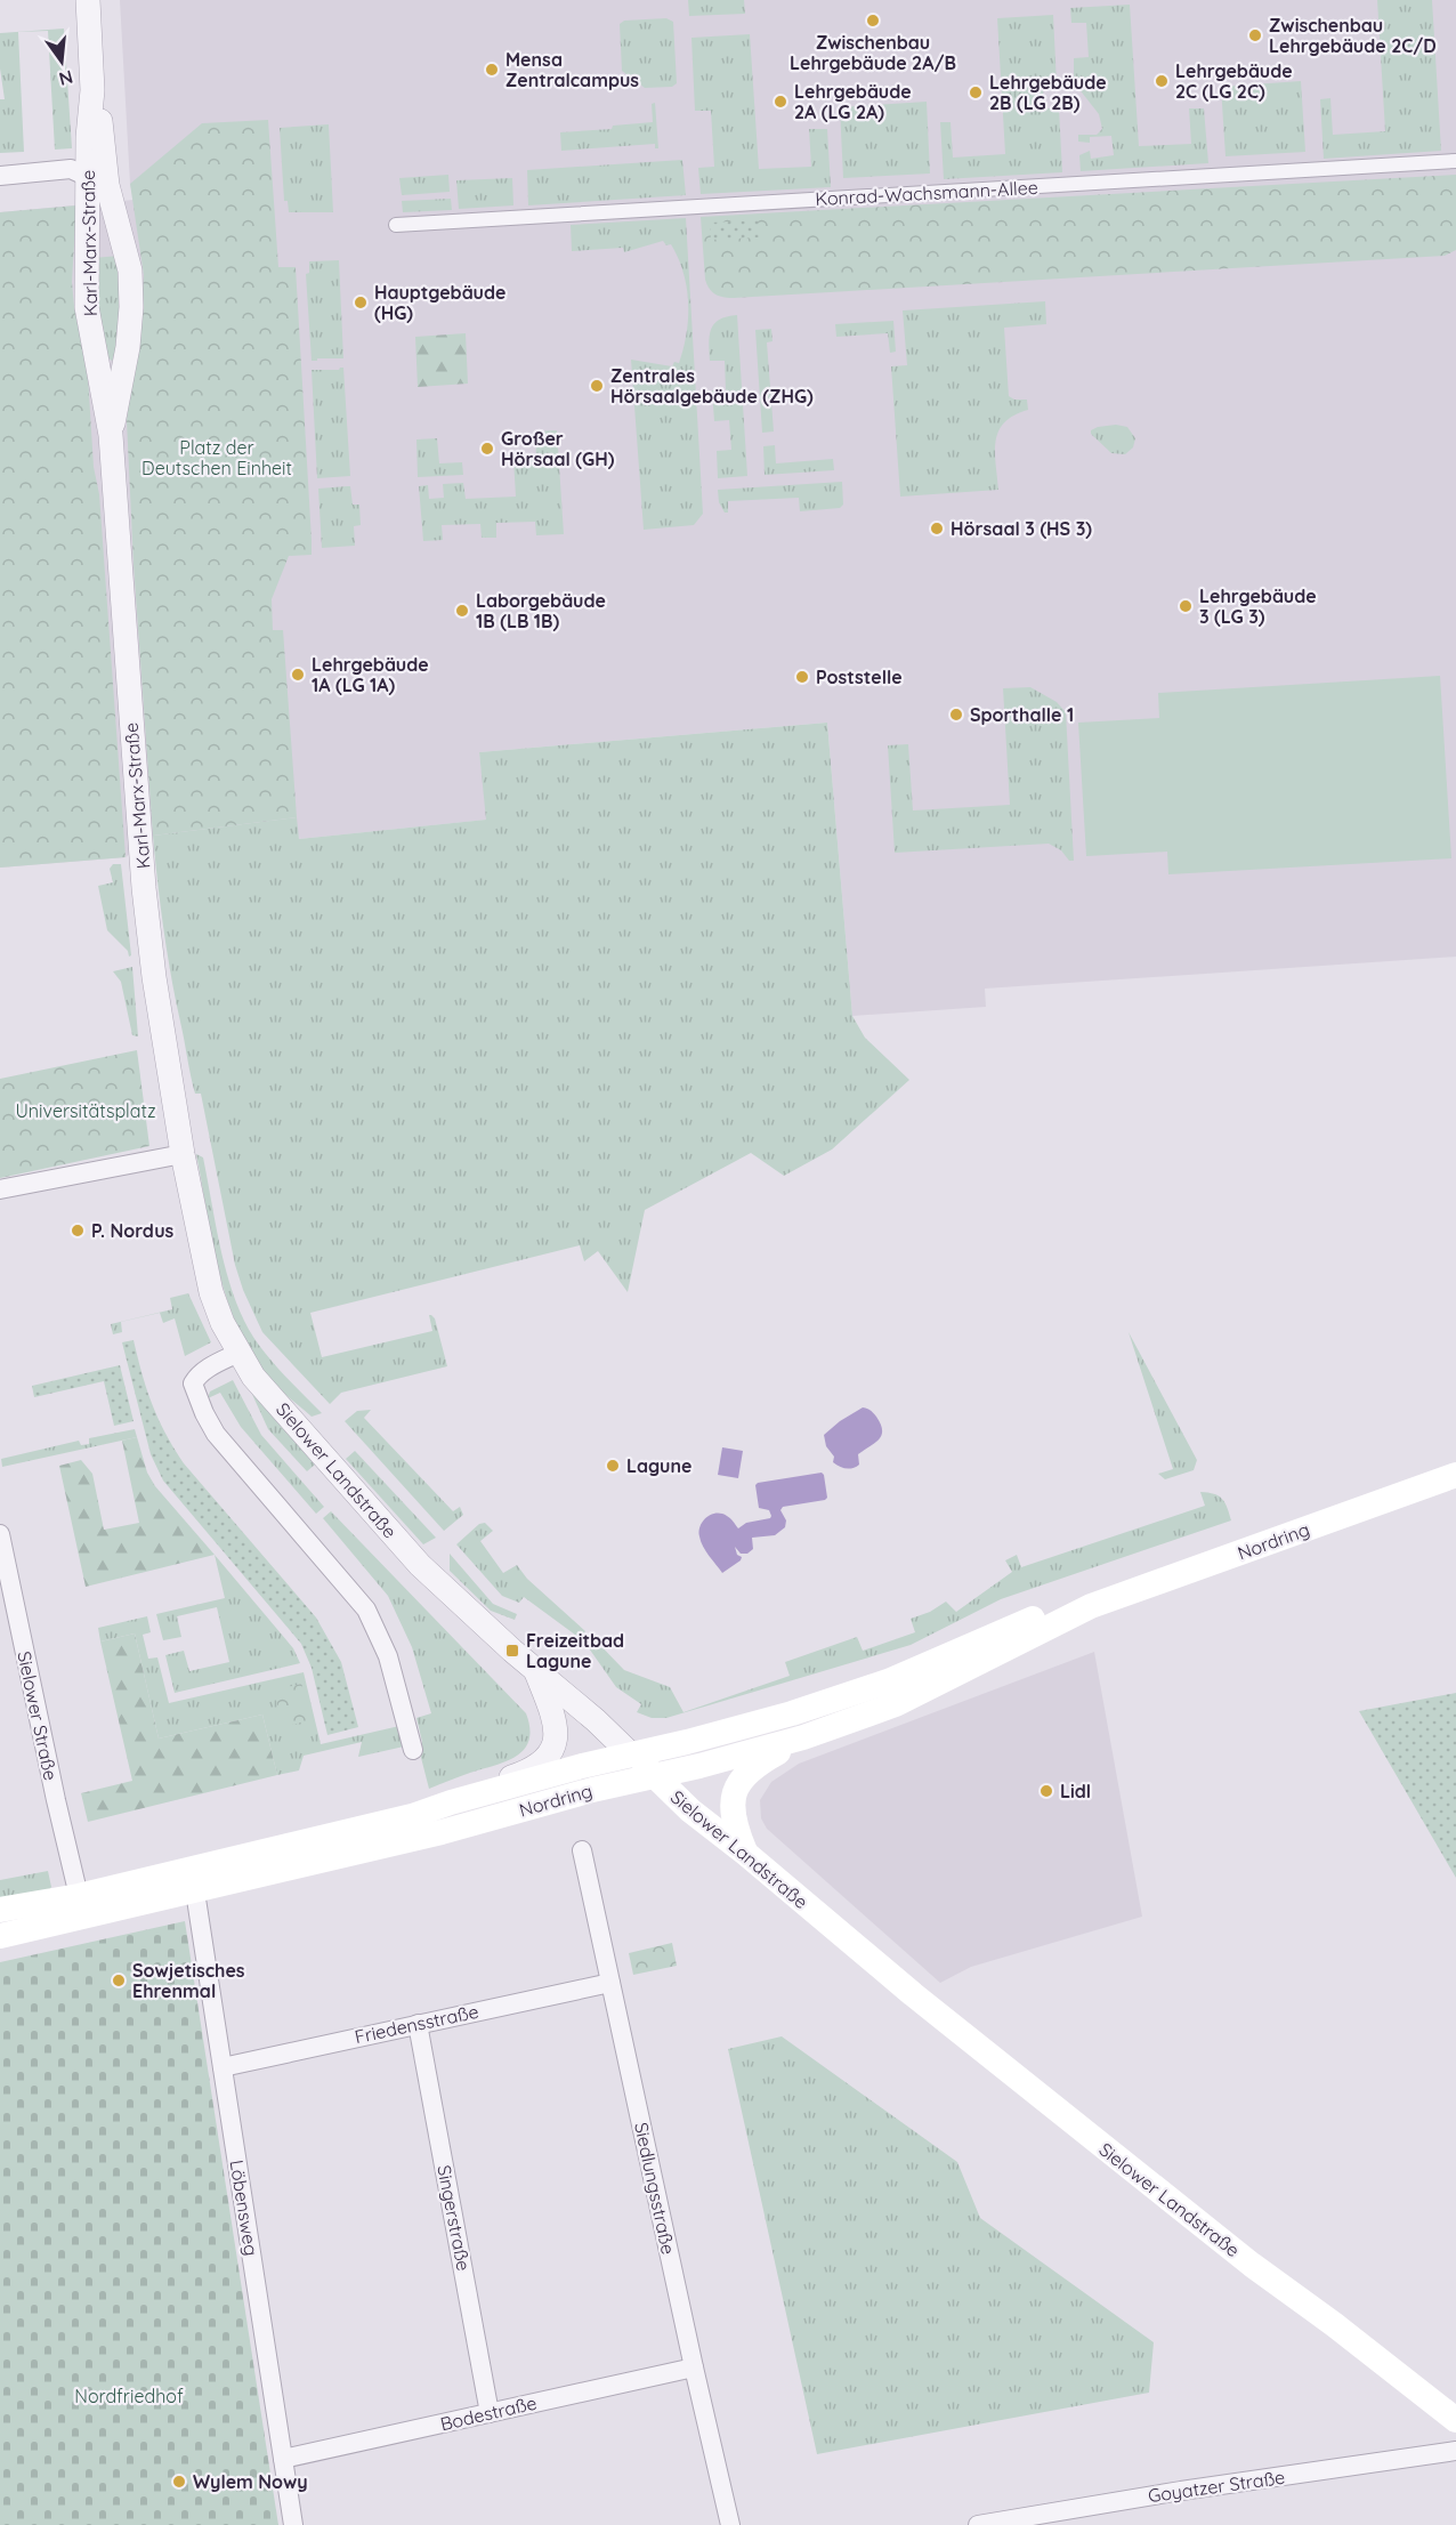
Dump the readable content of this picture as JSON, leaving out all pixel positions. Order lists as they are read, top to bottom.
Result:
{
  "streets": {
    "main road": ["Sielower Landstraße", "Nordring"],
    "street": [
      "Konrad-Wachsmann-Allee",
      "Karl-Marx-Straße",
      "Sielower Straße",
      "Friedensstraße",
      "Siedlungsstraße",
      "Löbensweg",
      "Singerstraße",
      "Bodestraße",
      "Goyatzer Straße"
    ]
  },
  "crossings": [
    ["Karl-Marx-Straße", "Sielower Landstraße"],
    ["Sielower Landstraße", "Nordring"],
    ["Nordring", "Sielower Straße"],
    ["Nordring", "Löbensweg"],
    ["Friedensstraße", "Siedlungsstraße"],
    ["Friedensstraße", "Löbensweg"],
    ["Friedensstraße", "Singerstraße"],
    ["Siedlungsstraße", "Bodestraße"],
    ["Löbensweg", "Bodestraße"],
    ["Singerstraße", "Bodestraße"]
  ],
  "parks": ["Platz der Deutschen Einheit", "Universitätsplatz", "Nordfriedhof"],
  "places": {
    "other": [
      "Zwischenbau Lehrgebäude 2A/B",
      "Zwischenbau Lehrgebäude 2C/D",
      "Mensa Zentralcampus",
      "Lehrgebäude 2C (LG 2C)",
      "Lehrgebäude 2B (LG 2B)",
      "Lehrgebäude 2A (LG 2A)",
      "Hauptgebäude (HG)",
      "Zentrales Hörsaalgebäude (ZHG)",
      "Großer Hörsaal (GH)",
      "Hörsaal 3 (HS 3)",
      "Lehrgebäude 3 (LG 3)",
      "Laborgebäude 1B (LB 1B)",
      "Lehrgebäude 1A (LG 1A)",
      "Poststelle",
      "Sporthalle 1",
      "P. Nordus",
      "Lagune",
      "Lidl",
      "Sowjetisches Ehrenmal",
      "Wylem Nowy"
    ],
    "transit": ["Freizeitbad Lagune"]
  },
  "north": "bottom"
}
